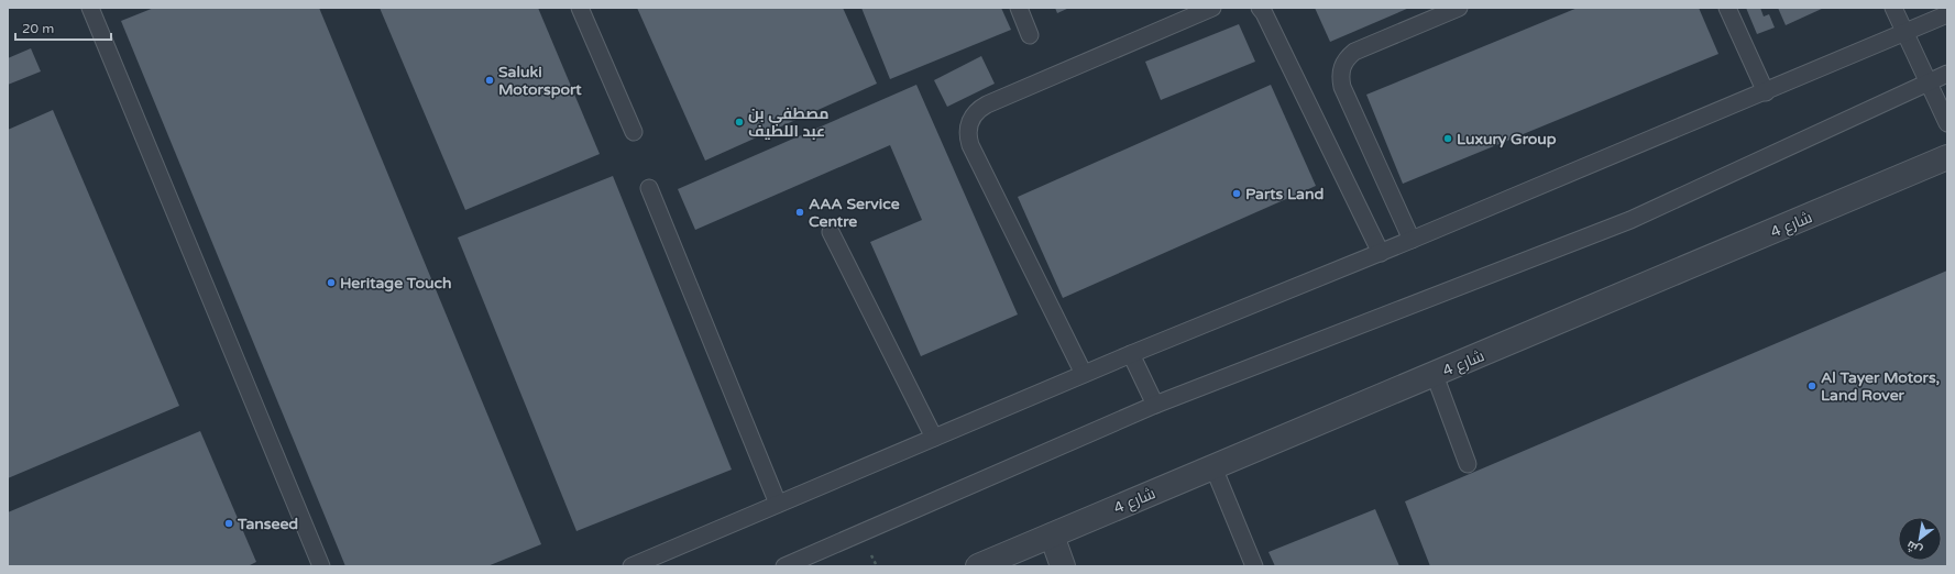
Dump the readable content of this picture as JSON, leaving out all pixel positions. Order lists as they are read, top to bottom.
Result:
{
  "streets": {
    "street": ["شارع 4"]
  },
  "places": [
    "Saluki Motorsport",
    "مصطفي بن عبد اللطيف",
    "Luxury Group",
    "Parts Land",
    "AAA Service Centre",
    "Heritage Touch",
    "Al Tayer Motors, Land Rover",
    "Tanseed"
  ],
  "scale_bar": "20 m",
  "north": "bottom left"
}
